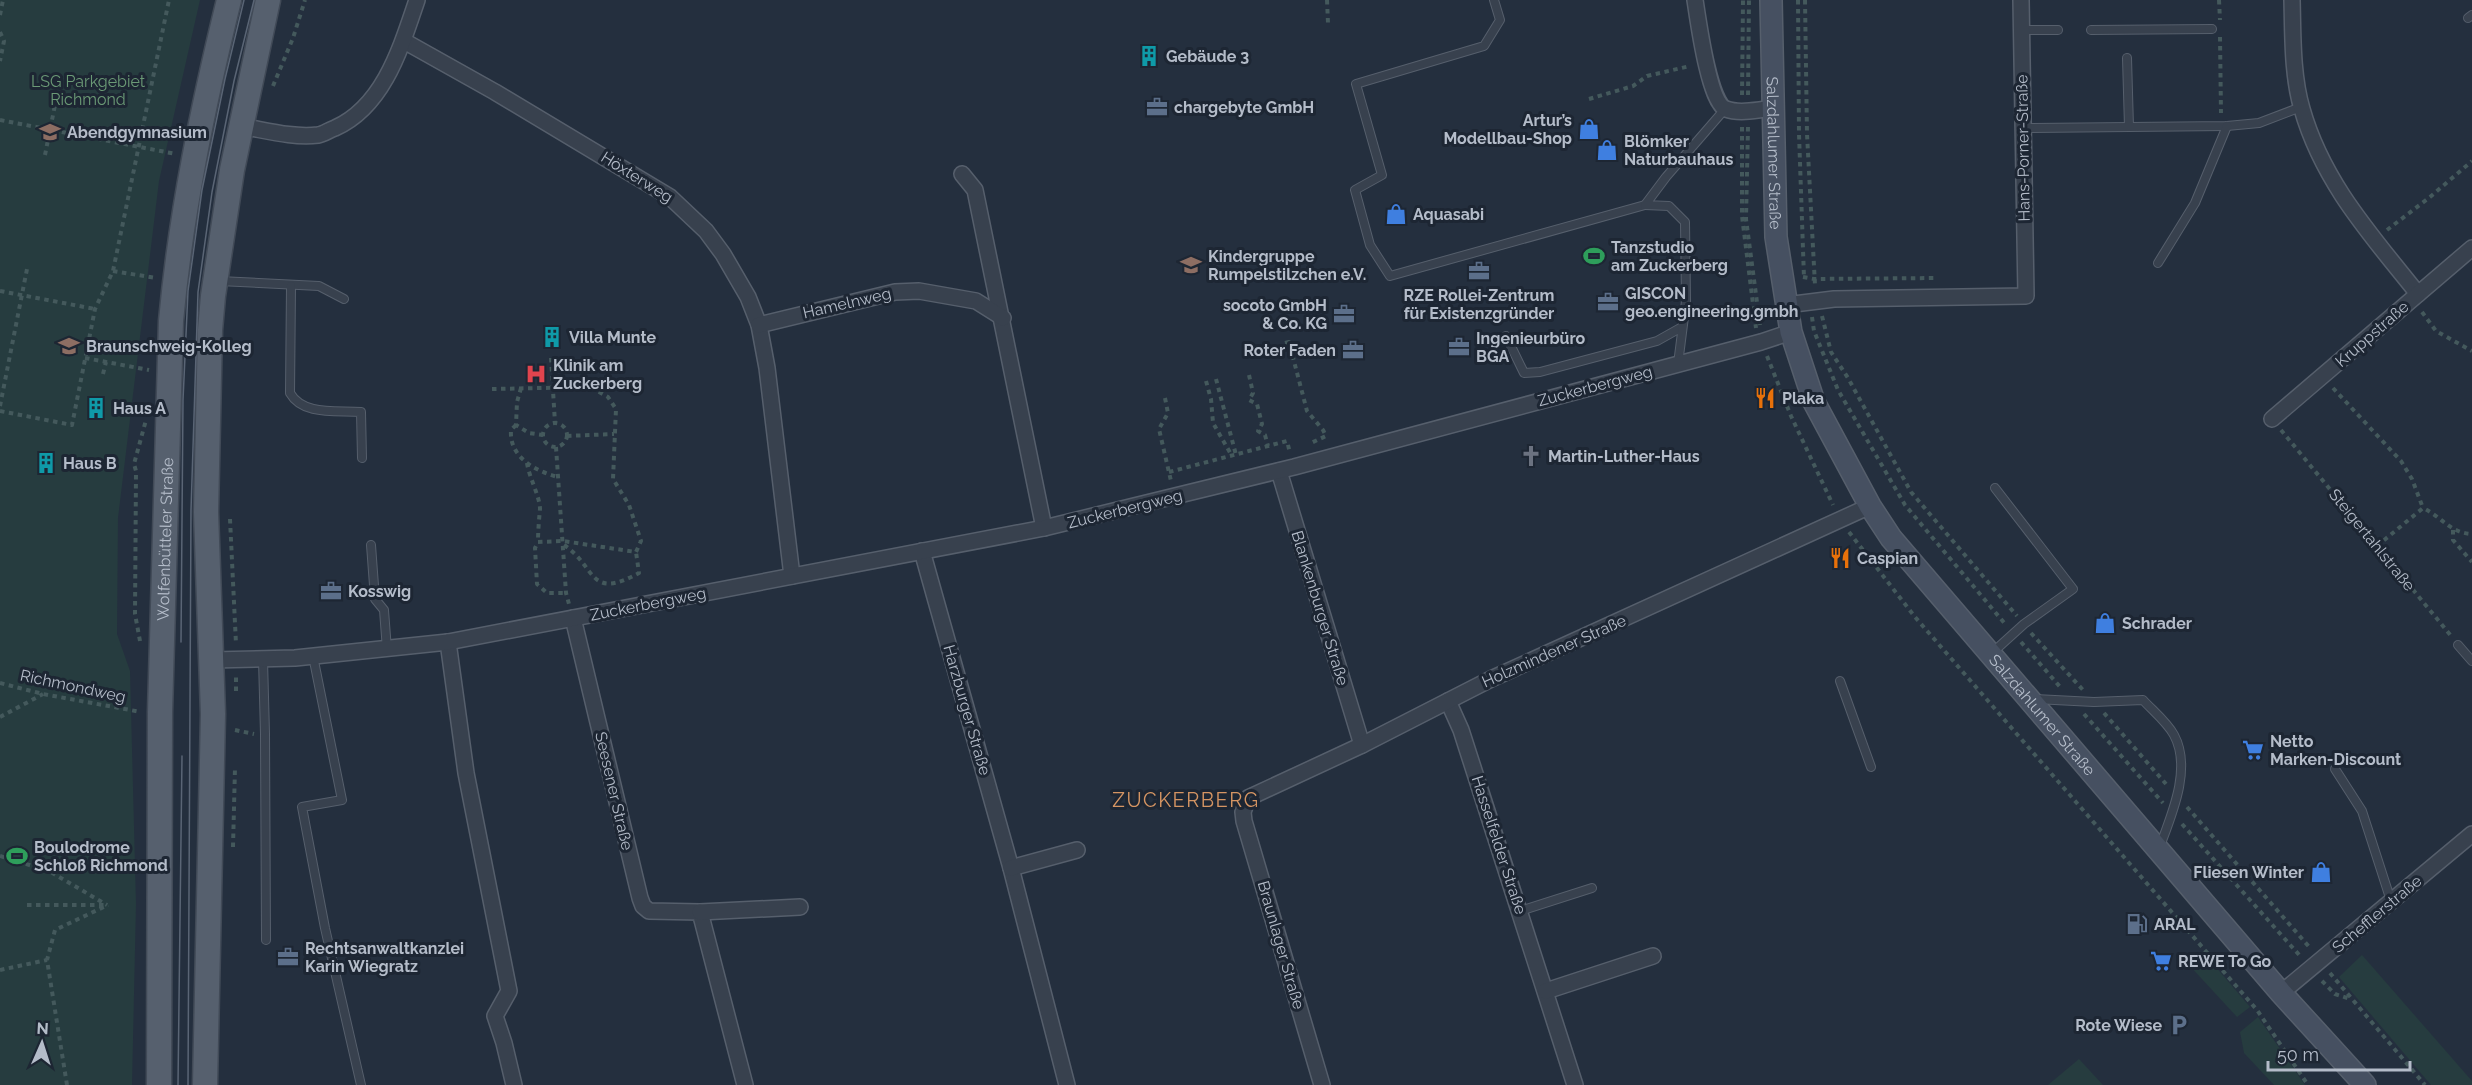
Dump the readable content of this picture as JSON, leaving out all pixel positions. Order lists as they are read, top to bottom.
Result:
{
  "streets": {
    "main road": ["Salzdahlumer Straße", "Wolfenbütteler Straße"],
    "street": [
      "Hans-Porner-Straße",
      "Höxterweg",
      "Hamelnweg",
      "Kruppstraße",
      "Zuckerbergweg",
      "Blankenburger Straße",
      "Holzmindener Straße",
      "Harzburger Straße",
      "Seesener Straße",
      "Hasselfelder Straße",
      "Schefflerstraße",
      "Braunlager Straße"
    ],
    "path": ["Steigertahlstraße", "Richmondweg"]
  },
  "crossings": [
    ["Salzdahlumer Straße", "Zuckerbergweg"],
    ["Salzdahlumer Straße", "Holzmindener Straße"],
    ["Salzdahlumer Straße", "Schefflerstraße"],
    ["Höxterweg", "Hamelnweg"],
    ["Höxterweg", "Zuckerbergweg"],
    ["Kruppstraße", "Steigertahlstraße"],
    ["Zuckerbergweg", "Blankenburger Straße"],
    ["Zuckerbergweg", "Harzburger Straße"],
    ["Zuckerbergweg", "Seesener Straße"],
    ["Blankenburger Straße", "Holzmindener Straße"],
    ["Holzmindener Straße", "Hasselfelder Straße"],
    ["Holzmindener Straße", "Braunlager Straße"]
  ],
  "districts": ["ZUCKERBERG"],
  "parks": ["LSG Parkgebiet Richmond"],
  "places": {
    "building": [
      "Gebäude 3",
      "Villa Munte",
      "Haus A",
      "Haus B"
    ],
    "office": [
      "chargebyte GmbH",
      "RZE Rollei-Zentrum für Existenzgründer",
      "GISCON geo.engineering.gmbh",
      "socoto GmbH & Co. KG",
      "Ingenieurbüro BGA",
      "Roter Faden",
      "Kosswig",
      "Rechtsanwaltkanzlei Karin Wiegratz"
    ],
    "shop": [
      "Artur’s Modellbau-Shop",
      "Blömker Naturbauhaus",
      "Aquasabi",
      "Schrader",
      "Fliesen Winter"
    ],
    "school or university": ["Abendgymnasium", "Kindergruppe Rumpelstilzchen e.V.", "Braunschweig-Kolleg"],
    "sports": ["Tanzstudio am Zuckerberg", "Boulodrome Schloß Richmond"],
    "hospital": ["Klinik am Zuckerberg"],
    "restaurant": ["Plaka", "Caspian"],
    "church": ["Martin-Luther-Haus"],
    "supermarket": ["Netto Marken-Discount", "REWE To Go"],
    "fuel station": ["ARAL"],
    "parking": ["Rote Wiese"]
  },
  "scale_bar": "50 m",
  "north": "top"
}
